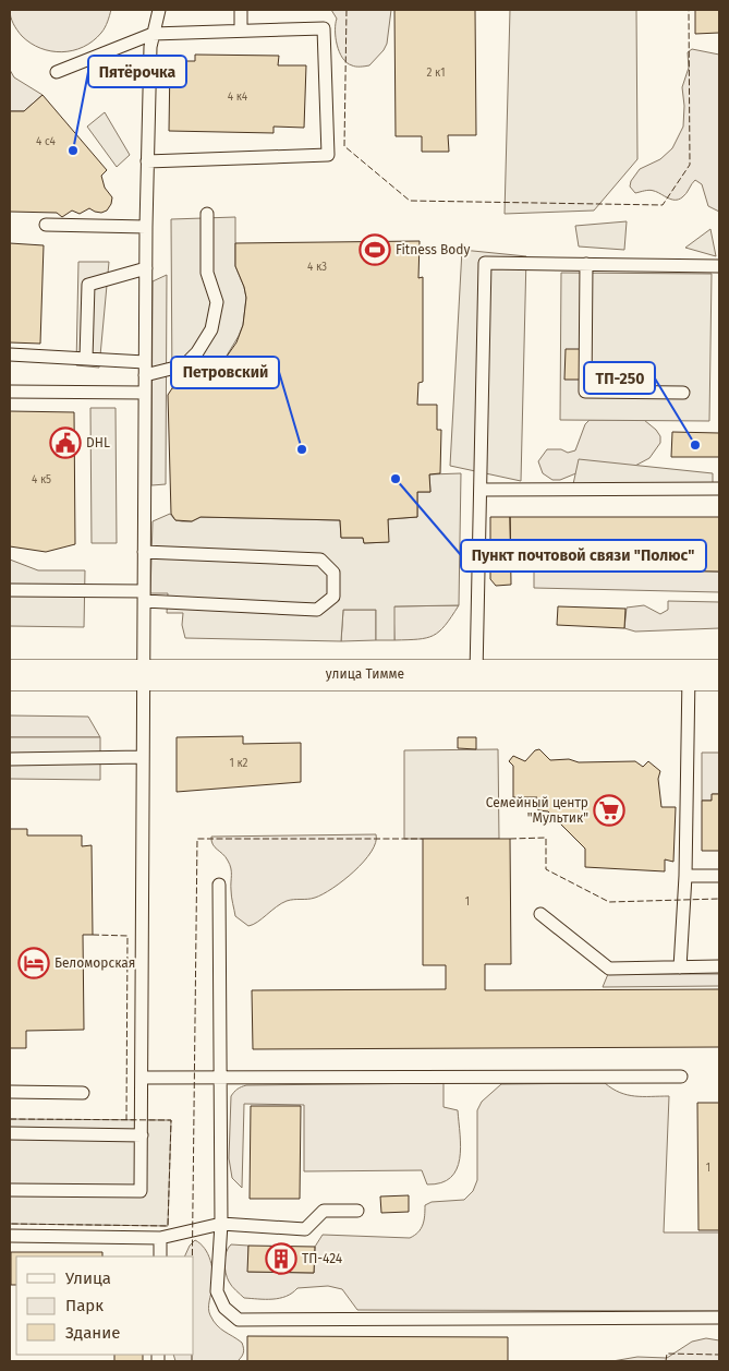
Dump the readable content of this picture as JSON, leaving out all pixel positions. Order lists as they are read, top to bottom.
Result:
{
  "streets": {
    "main road": ["улица Тимме"]
  },
  "places": {
    "other": [
      "Пятёрочка",
      "ТП-250",
      "Петровский",
      "Пункт почтовой связи \"Полюс\""
    ],
    "sports": ["Fitness Body"],
    "public building": ["DHL"],
    "supermarket": ["Семейный центр \"Мультик\""],
    "hotel": ["Беломорская"],
    "building": ["ТП-424"]
  },
  "house_numbers": [
    "2 к1",
    "4 к4",
    "4 с4",
    "4 к3",
    "4 к5",
    "1 к2",
    "1",
    "1"
  ],
  "legend": ["Улица", "Парк", "Здание"]
}
